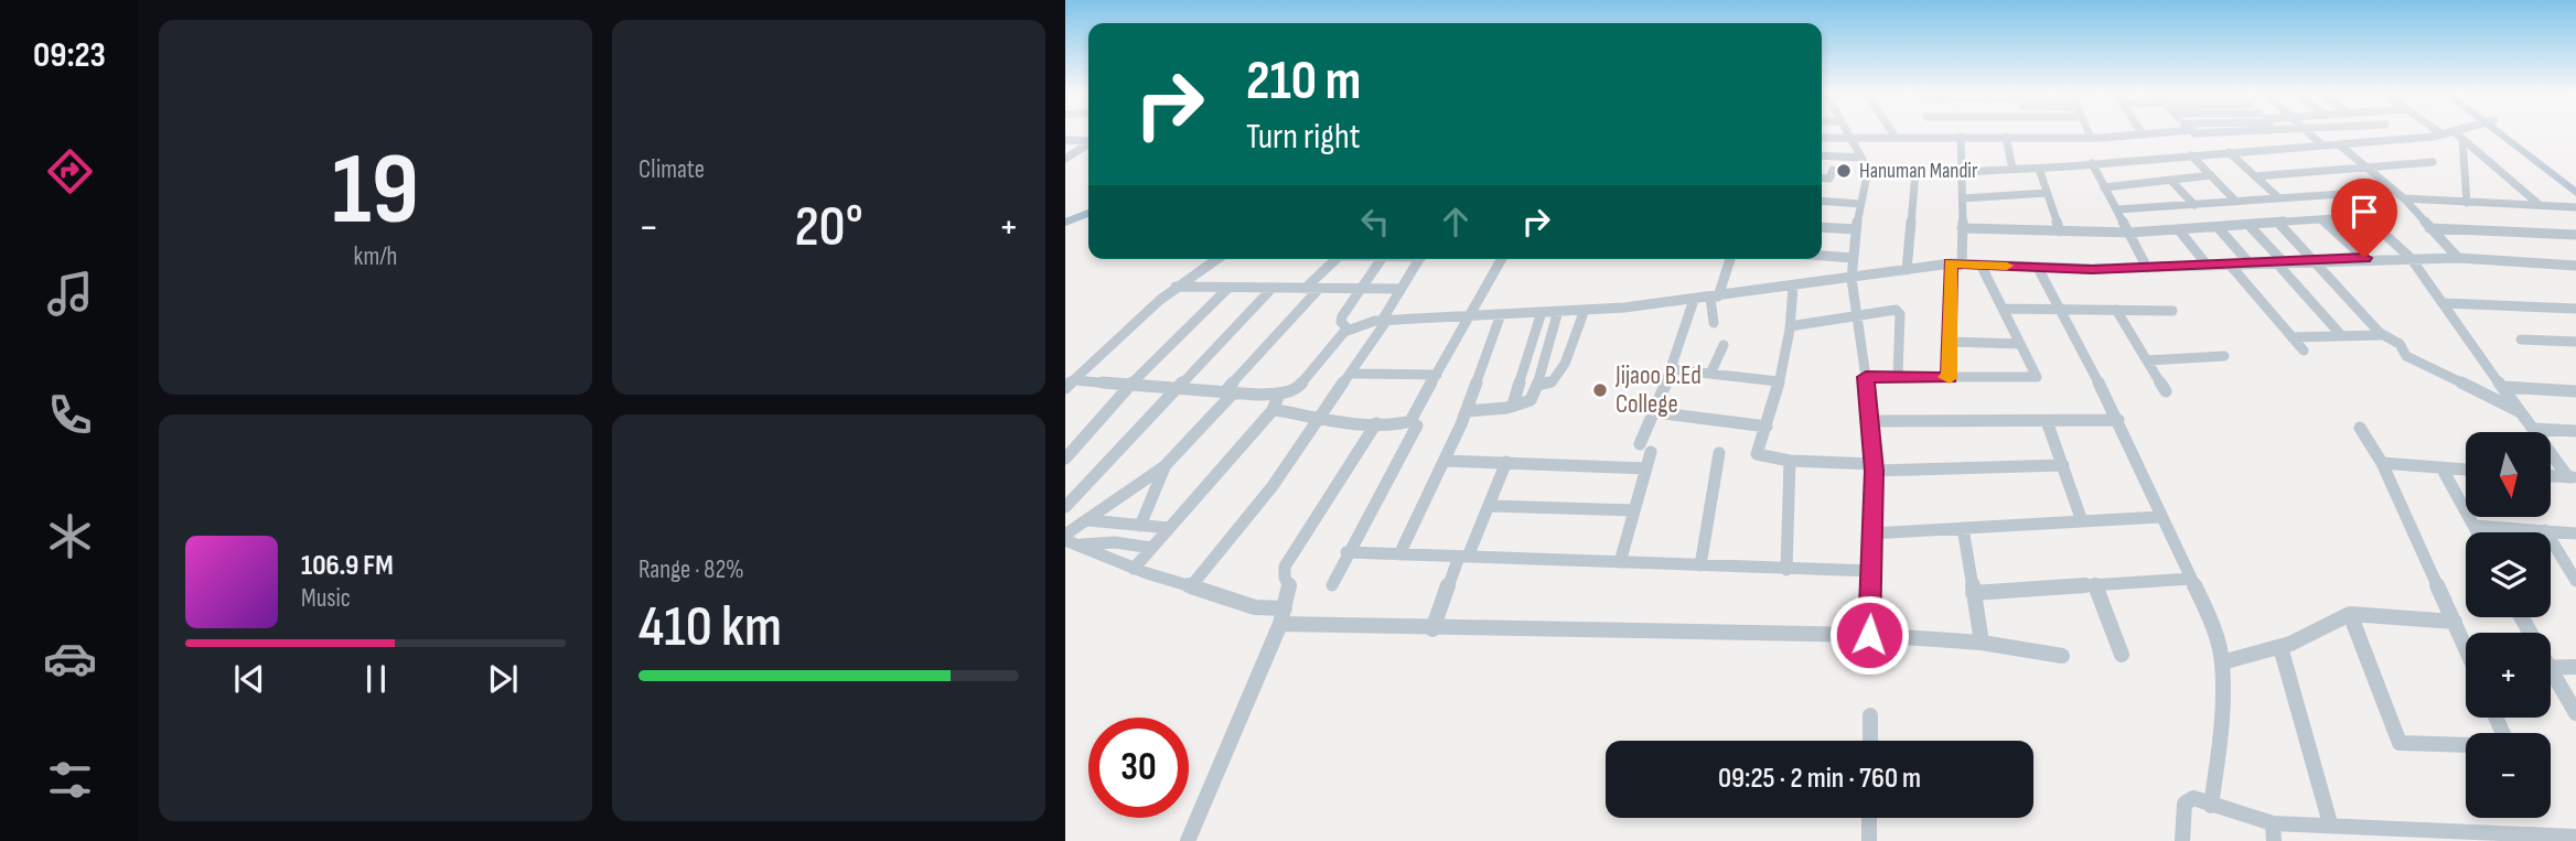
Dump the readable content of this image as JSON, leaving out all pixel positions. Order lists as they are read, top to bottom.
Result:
{
  "places": ["Hanuman Mandir", "Jijaoo B.Ed College"],
  "north": "bottom",
  "page": {
    "tabs": "09:23",
    "tile": [
      ["19", "km/h"],
      "Climate",
      ["Range · 82%", "410 km"]
    ],
    "turn": ["210 m", "Turn right"],
    "heat": ["−", "20°", "+"],
    "map_buttons": ["+", "−"],
    "song": ["106.9 FM", "Music"],
    "limit": "30",
    "trip": "09:25 · 2 min · 760 m"
  }
}
